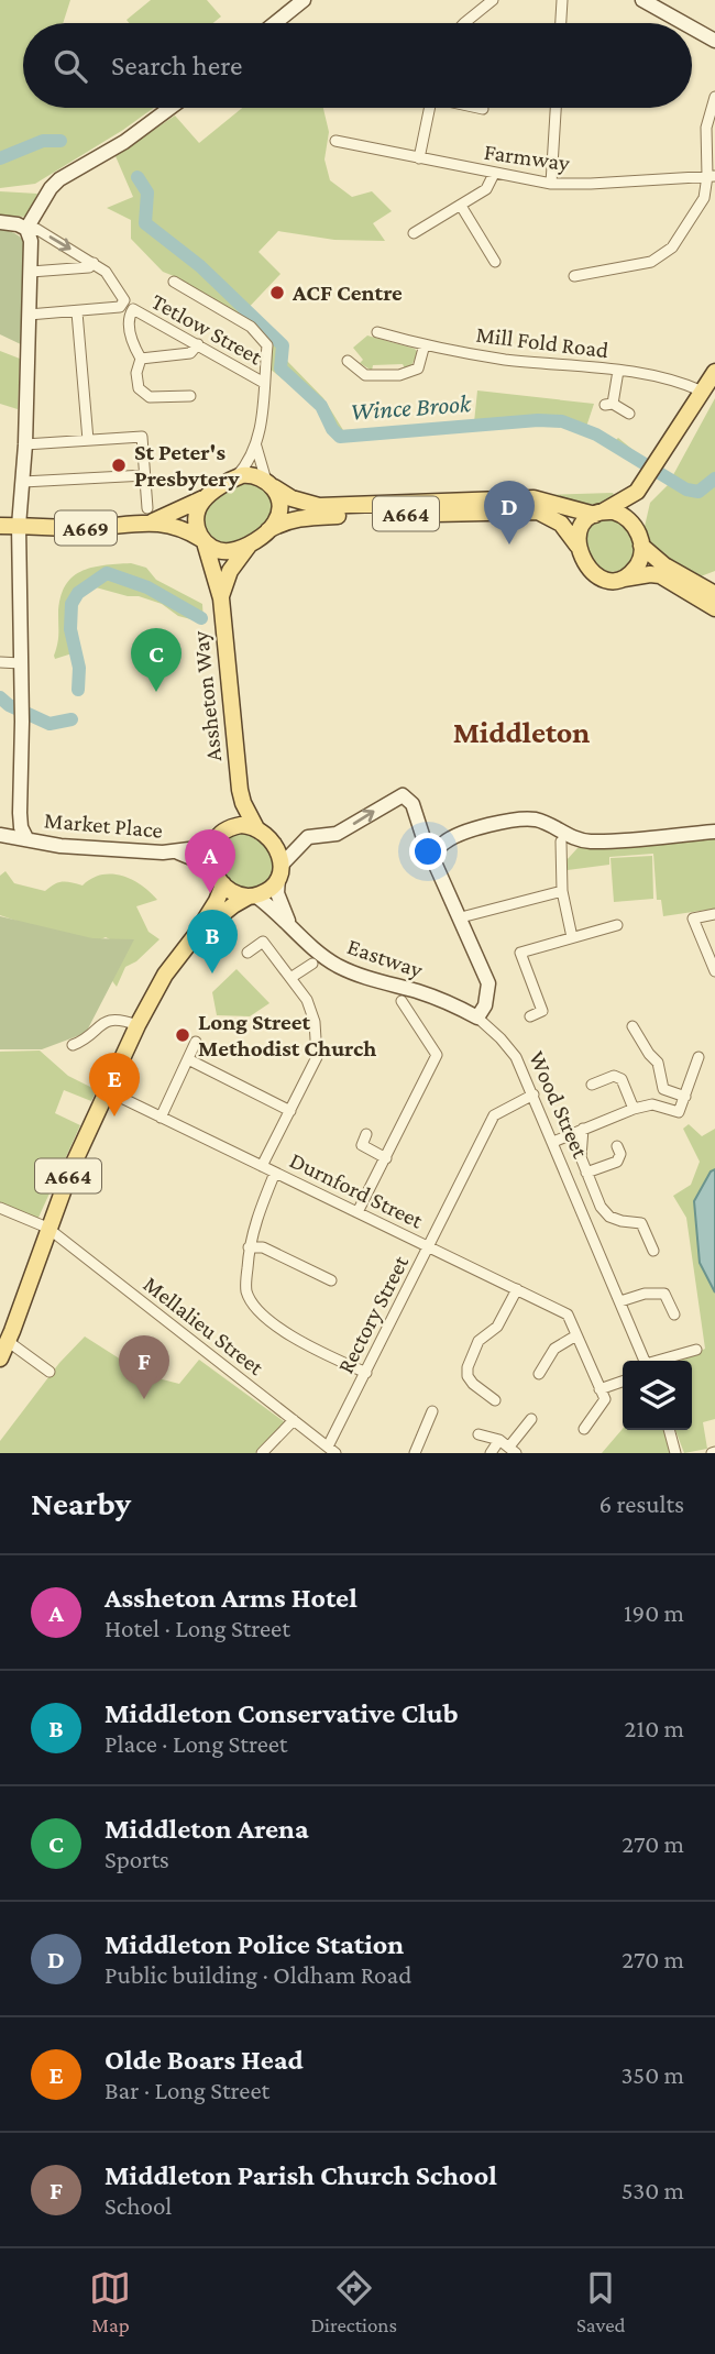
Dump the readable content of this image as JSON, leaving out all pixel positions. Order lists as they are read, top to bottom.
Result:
{
  "streets": {
    "main road": ["A664", "A669", "Assheton Way"],
    "street": [
      "Farmway",
      "Tetlow Street",
      "Mill Fold Road",
      "Market Place",
      "Eastway",
      "Wood Street",
      "Durnford Street",
      "Rectory Street",
      "Mellalieu Street"
    ]
  },
  "crossings": [
    ["A664", "Assheton Way"],
    ["A664", "Market Place"],
    ["A664", "Eastway"],
    ["A664", "Durnford Street"],
    ["A664", "Mellalieu Street"],
    ["Assheton Way", "Market Place"],
    ["Assheton Way", "Eastway"],
    ["Market Place", "Eastway"],
    ["Eastway", "Wood Street"],
    ["Wood Street", "Rectory Street"],
    ["Durnford Street", "Rectory Street"],
    ["Rectory Street", "Mellalieu Street"]
  ],
  "districts": ["Middleton"],
  "water": ["Wince Brook"],
  "places": ["ACF Centre", "St Peter's Presbytery", "Long Street Methodist Church"],
  "page": {
    "search": "Search here",
    "pins": [
      "D",
      "C",
      "A",
      "B",
      "E",
      "F"
    ],
    "heading": ["Nearby", "6 results"],
    "list": [
      {
        "mark": "A",
        "name": "Assheton Arms Hotel",
        "note": "Hotel · Long Street",
        "value": "190 m"
      },
      {
        "mark": "B",
        "name": "Middleton Conservative Club",
        "note": "Place · Long Street",
        "value": "210 m"
      },
      {
        "mark": "C",
        "name": "Middleton Arena",
        "note": "Sports",
        "value": "270 m"
      },
      {
        "mark": "D",
        "name": "Middleton Police Station",
        "note": "Public building · Oldham Road",
        "value": "270 m"
      },
      {
        "mark": "E",
        "name": "Olde Boars Head",
        "note": "Bar · Long Street",
        "value": "350 m"
      },
      {
        "mark": "F",
        "name": "Middleton Parish Church School",
        "note": "School",
        "value": "530 m"
      }
    ],
    "nav": ["Map", "Directions", "Saved"]
  }
}
